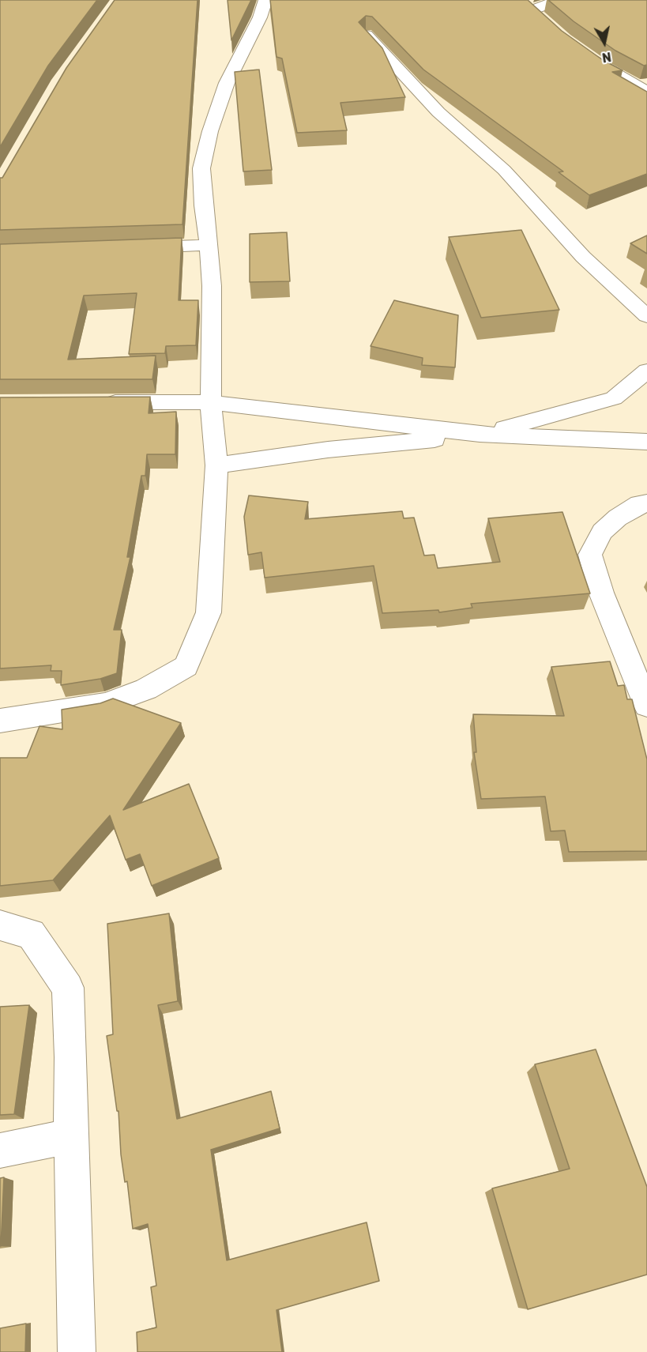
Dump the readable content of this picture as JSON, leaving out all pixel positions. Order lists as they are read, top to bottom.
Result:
{
  "north": "bottom"
}
